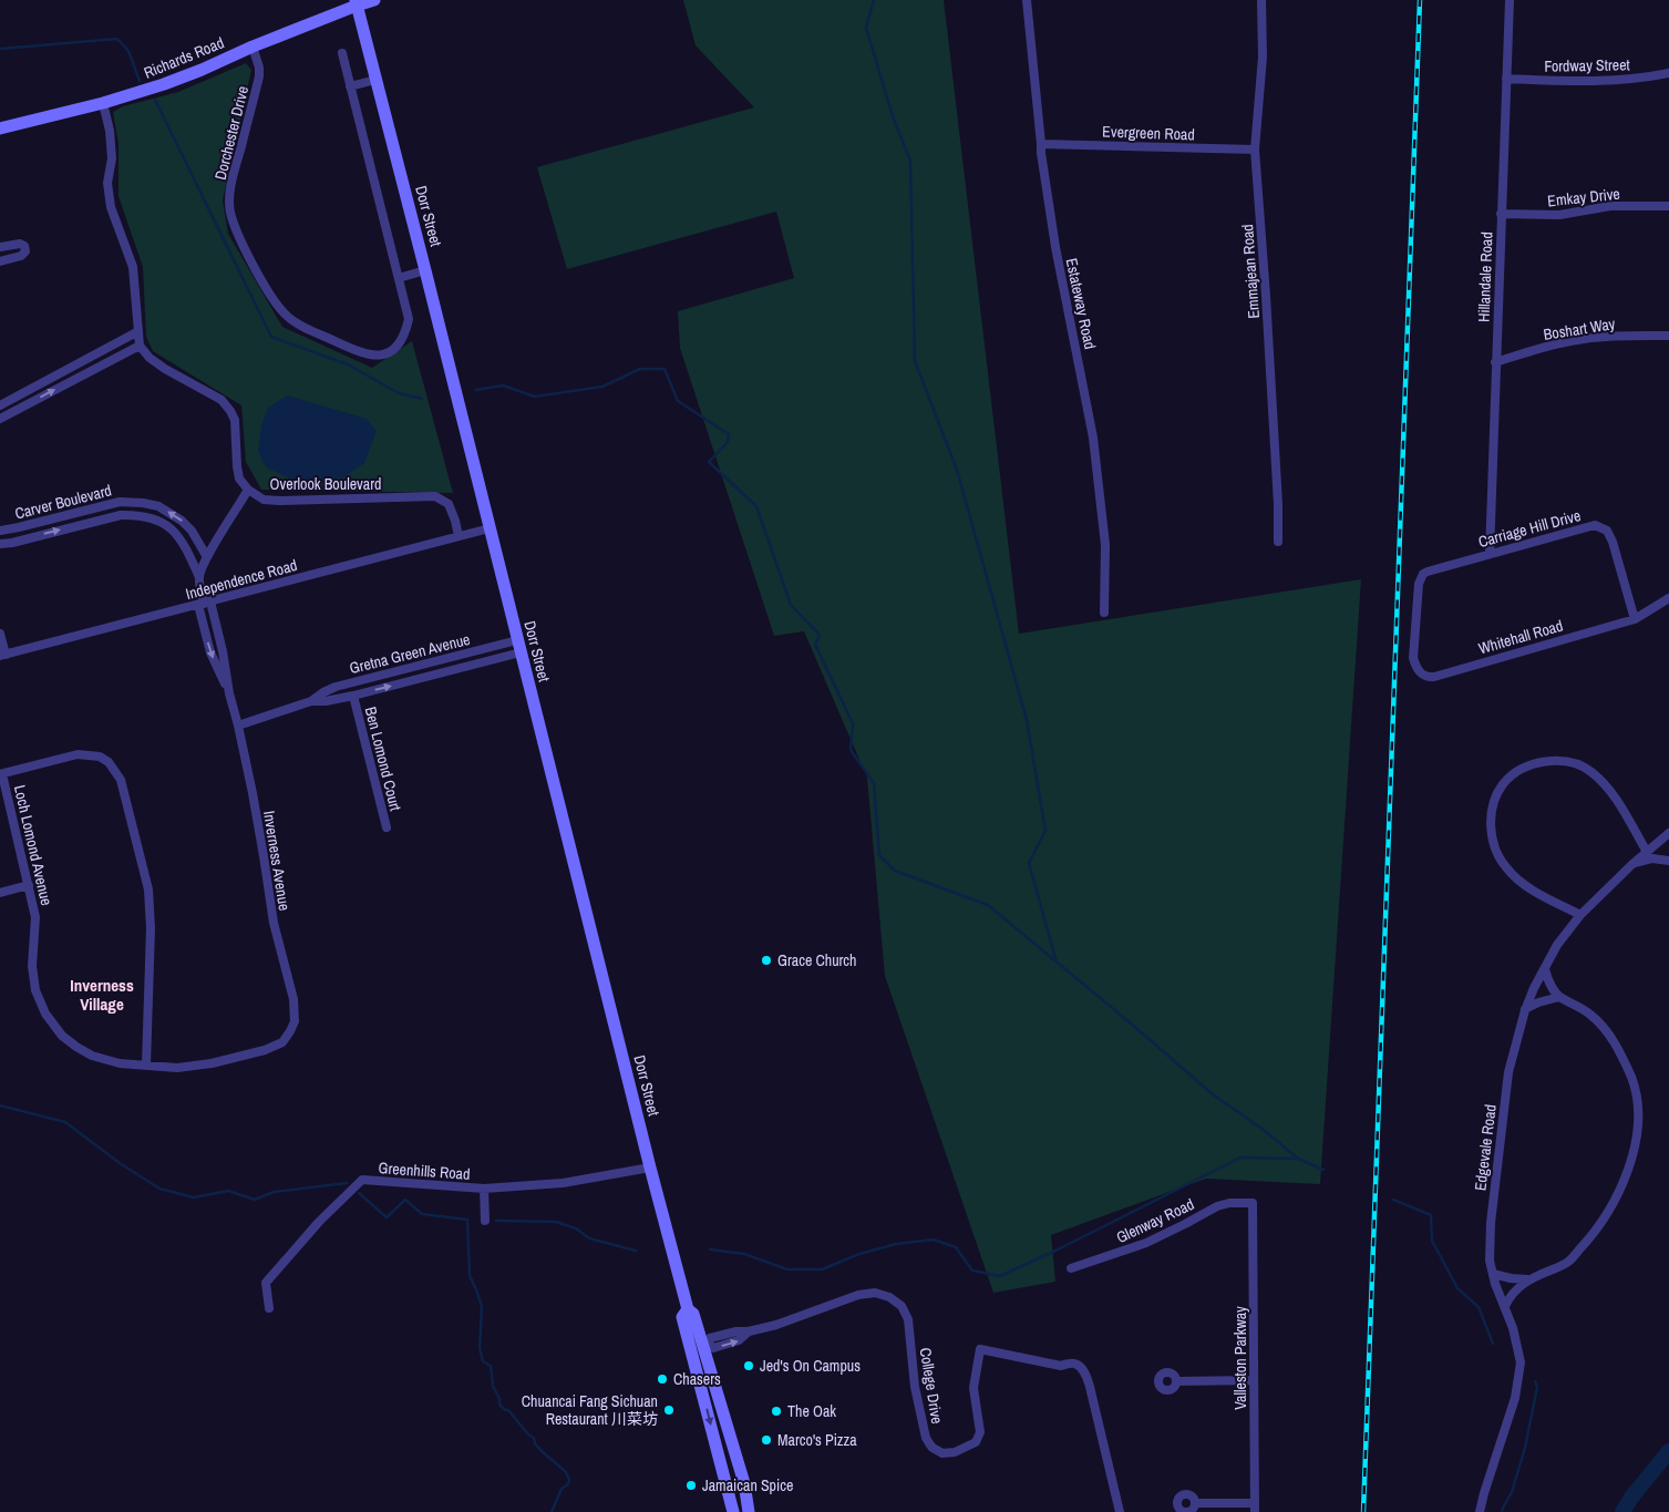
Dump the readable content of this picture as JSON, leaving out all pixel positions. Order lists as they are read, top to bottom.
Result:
{
  "streets": {
    "main road": ["Richards Road", "Dorr Street"],
    "street": [
      "Fordway Street",
      "Dorchester Drive",
      "Evergreen Road",
      "Emkay Drive",
      "Emmajean Road",
      "Hillandale Road",
      "Estateway Road",
      "Boshart Way",
      "Overlook Boulevard",
      "Carver Boulevard",
      "Carriage Hill Drive",
      "Independence Road",
      "Whitehall Road",
      "Gretna Green Avenue",
      "Ben Lomond Court",
      "Loch Lomond Avenue",
      "Inverness Avenue",
      "Edgevale Road",
      "Greenhills Road",
      "Glenway Road",
      "Valleston Parkway",
      "College Drive"
    ]
  },
  "crossings": [
    ["Richards Road", "Dorchester Drive"],
    ["Richards Road", "Dorr Street"],
    ["Fordway Street", "Hillandale Road"],
    ["Evergreen Road", "Emmajean Road"],
    ["Evergreen Road", "Estateway Road"],
    ["Emkay Drive", "Hillandale Road"],
    ["Dorr Street", "Independence Road"],
    ["Dorr Street", "Gretna Green Avenue"],
    ["Dorr Street", "Greenhills Road"],
    ["Dorr Street", "College Drive"],
    ["Hillandale Road", "Boshart Way"],
    ["Hillandale Road", "Carriage Hill Drive"],
    ["Overlook Boulevard", "Independence Road"],
    ["Carver Boulevard", "Inverness Avenue"],
    ["Carriage Hill Drive", "Whitehall Road"],
    ["Independence Road", "Inverness Avenue"],
    ["Gretna Green Avenue", "Ben Lomond Court"],
    ["Gretna Green Avenue", "Inverness Avenue"],
    ["Loch Lomond Avenue", "Inverness Avenue"],
    ["Glenway Road", "Valleston Parkway"]
  ],
  "districts": ["Inverness Village"],
  "places": [
    "Grace Church",
    "Jed's On Campus",
    "Chasers",
    "Chuancai Fang Sichuan Restaurant 川菜坊",
    "The Oak",
    "Marco's Pizza",
    "Jamaican Spice"
  ]
}
